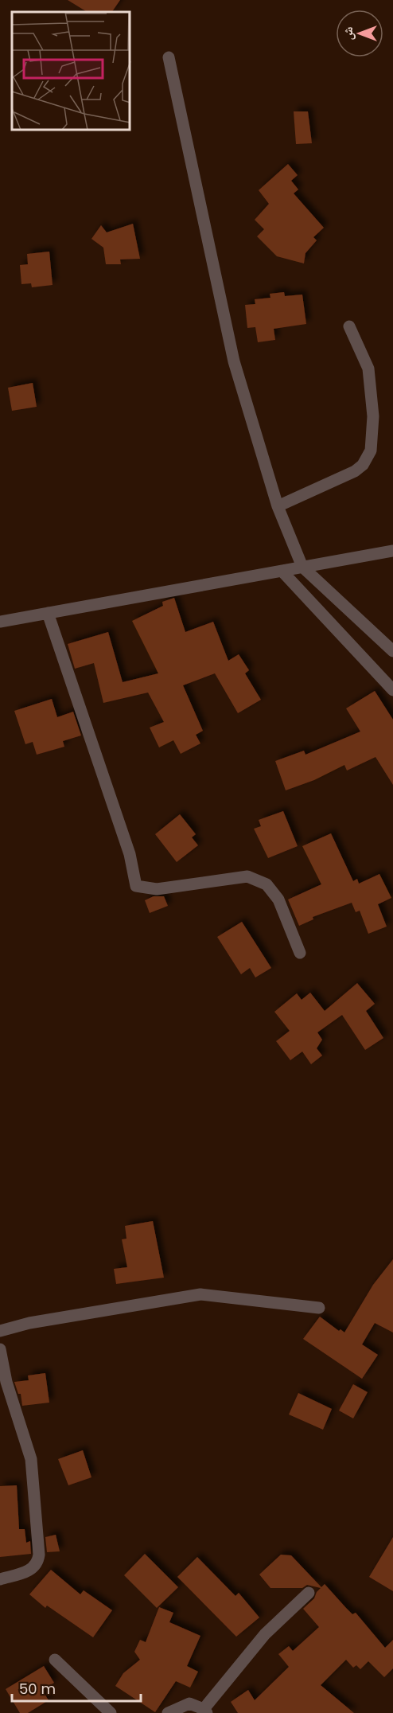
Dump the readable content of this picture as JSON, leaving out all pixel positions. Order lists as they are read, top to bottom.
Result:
{
  "scale_bar": "50 m",
  "north": "left"
}
